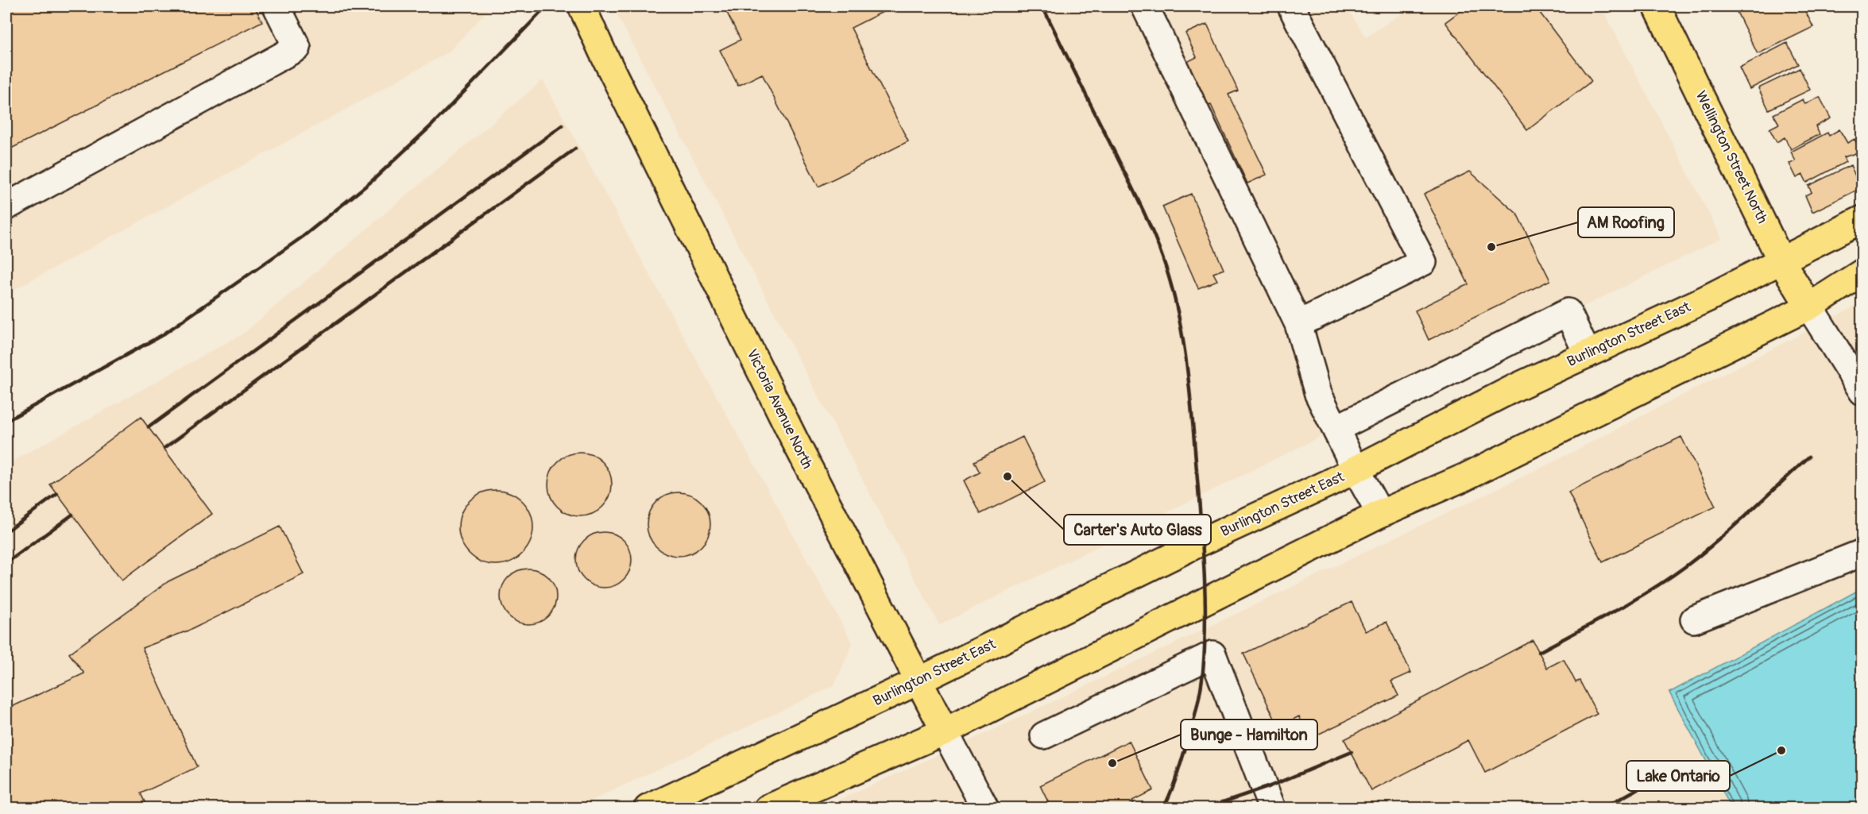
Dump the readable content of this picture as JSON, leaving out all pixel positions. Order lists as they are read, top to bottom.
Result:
{
  "streets": {
    "main road": ["Wellington Street North", "Burlington Street East", "Victoria Avenue North"]
  },
  "crossings": [
    ["Wellington Street North", "Burlington Street East"],
    ["Burlington Street East", "Victoria Avenue North"]
  ],
  "places": [
    "AM Roofing",
    "Carter's Auto Glass",
    "Lake Ontario",
    "Bunge - Hamilton"
  ]
}
